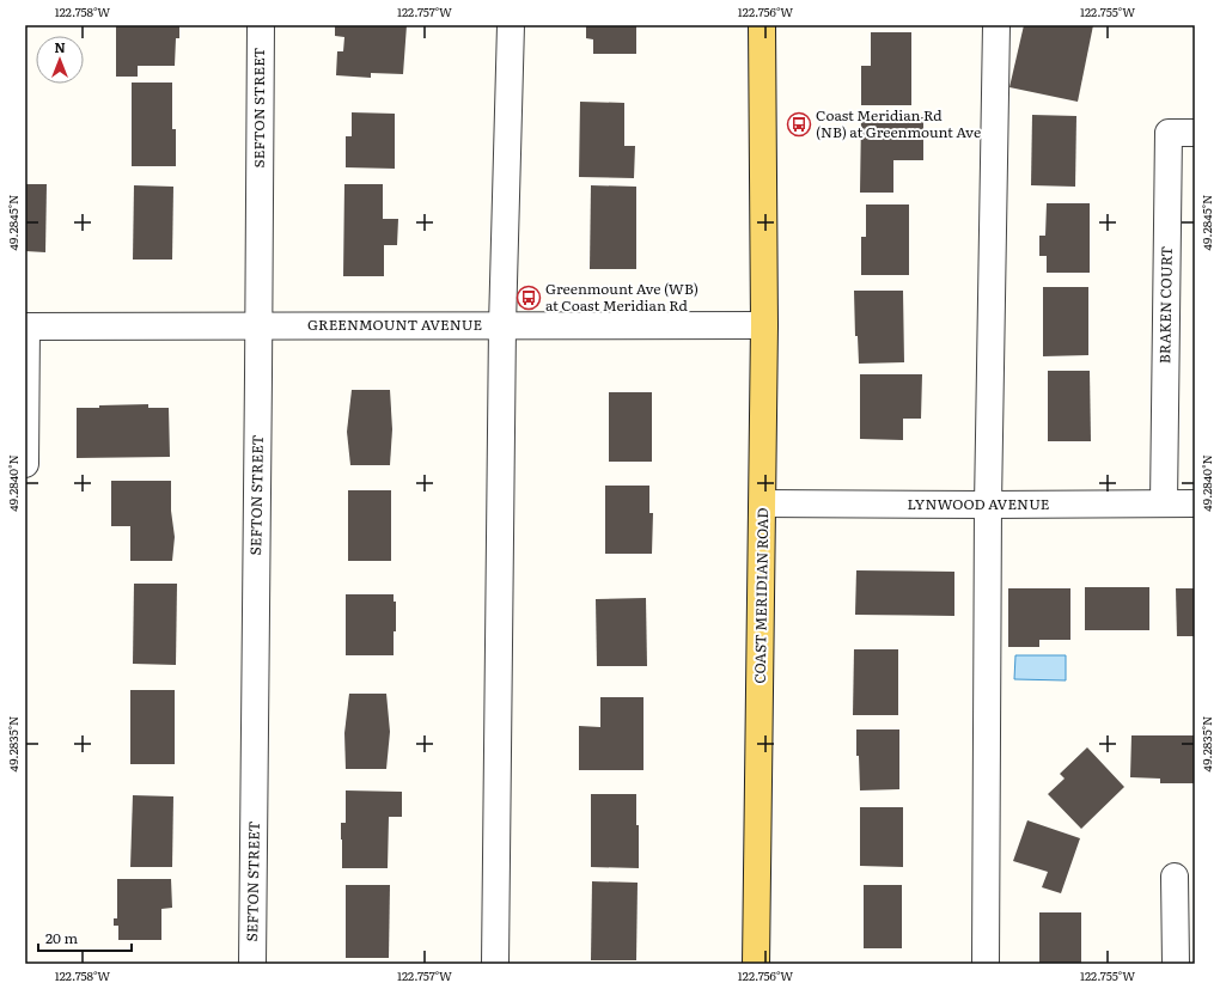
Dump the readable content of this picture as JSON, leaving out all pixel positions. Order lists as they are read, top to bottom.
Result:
{
  "streets": {
    "main road": ["COAST MERIDIAN ROAD"],
    "street": [
      "SEFTON STREET",
      "BRAKEN COURT",
      "GREENMOUNT AVENUE",
      "LYNWOOD AVENUE"
    ]
  },
  "crossings": [
    ["SEFTON STREET", "GREENMOUNT AVENUE"],
    ["BRAKEN COURT", "LYNWOOD AVENUE"],
    ["GREENMOUNT AVENUE", "COAST MERIDIAN ROAD"],
    ["LYNWOOD AVENUE", "COAST MERIDIAN ROAD"]
  ],
  "places": {
    "bus stop": ["Coast Meridian Rd (NB) at Greenmount Ave", "Greenmount Ave (WB) at Coast Meridian Rd"]
  },
  "scale_bar": "20 m",
  "north": "top",
  "coordinates": [
    "122.758°W",
    "122.757°W",
    "122.756°W",
    "122.755°W",
    "49.2845°N",
    "49.2840°N",
    "49.2835°N"
  ]
}
